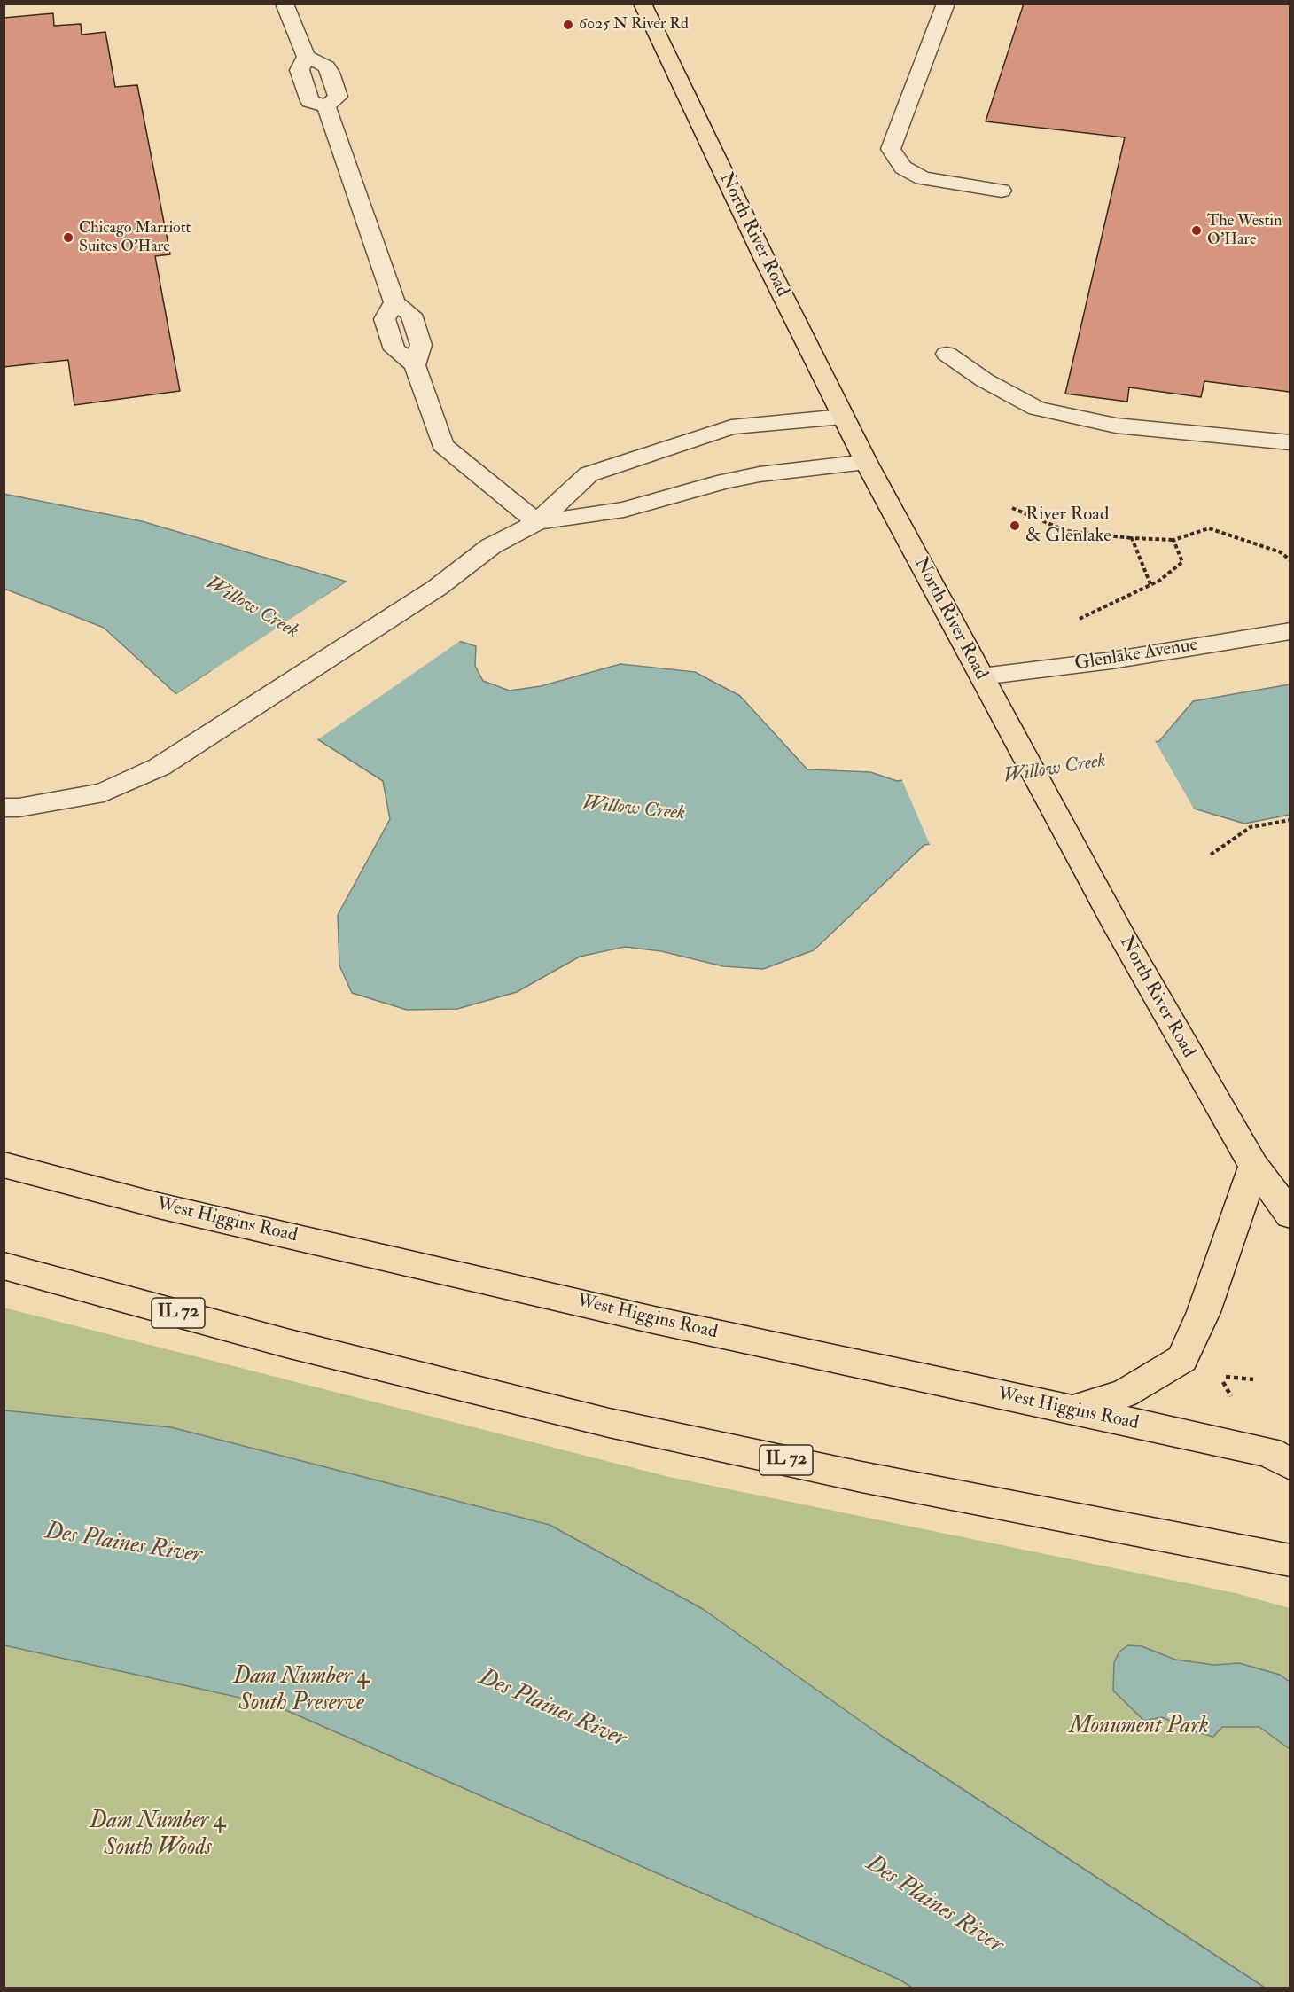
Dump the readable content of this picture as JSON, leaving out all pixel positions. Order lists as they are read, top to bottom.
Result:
{
  "streets": {
    "main road": ["North River Road", "West Higgins Road", "IL 72"],
    "street": ["Glenlake Avenue"]
  },
  "crossings": [
    ["North River Road", "Glenlake Avenue"]
  ],
  "water": ["Willow Creek", "Des Plaines River"],
  "parks": ["Dam Number 4 South Preserve", "Monument Park", "Dam Number 4 South Woods"],
  "places": [
    "6025 N River Rd",
    "The Westin O'Hare",
    "Chicago Marriott Suites O'Hare",
    "River Road & Glenlake"
  ]
}
